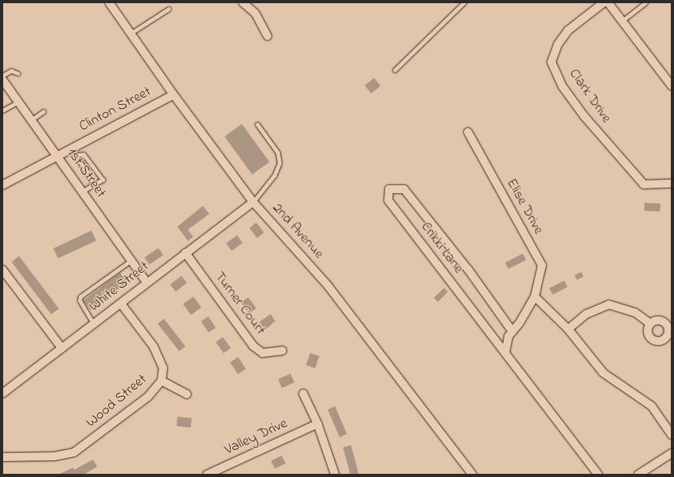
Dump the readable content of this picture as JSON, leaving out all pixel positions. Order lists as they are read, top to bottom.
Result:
{
  "streets": {
    "street": [
      "Clark Drive",
      "Clinton Street",
      "1st Street",
      "Elise Drive",
      "2nd Avenue",
      "Crikki Lane",
      "White Street",
      "Turner Court",
      "Wood Street",
      "Valley Drive"
    ]
  },
  "crossings": [
    ["Clinton Street", "1st Street"],
    ["Clinton Street", "2nd Avenue"],
    ["1st Street", "White Street"],
    ["Elise Drive", "Crikki Lane"],
    ["2nd Avenue", "White Street"],
    ["White Street", "Turner Court"],
    ["White Street", "Wood Street"]
  ]
}
